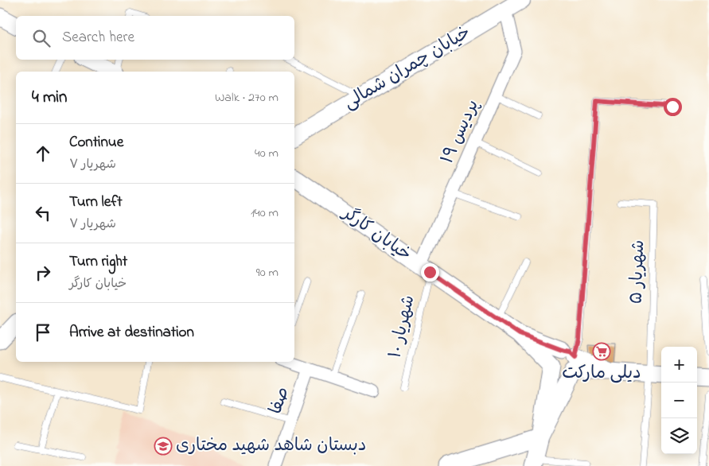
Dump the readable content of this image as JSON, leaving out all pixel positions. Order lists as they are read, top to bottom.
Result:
{
  "streets": {
    "main road": ["خیابان چمران شمالی", "خیابان کارگر"],
    "street": ["پردیس ۱۹", "صفا"],
    "lane": ["شهریار ۵", "شهریار ۱۰"]
  },
  "crossings": [
    ["خیابان چمران شمالی", "پردیس ۱۹"],
    ["پردیس ۱۹", "خیابان کارگر"],
    ["پردیس ۱۹", "شهریار ۱۰"],
    ["خیابان کارگر", "شهریار ۵"],
    ["خیابان کارگر", "شهریار ۱۰"]
  ],
  "places": {
    "supermarket": ["دیلی مارکت"],
    "school or university": ["دبستان شاهد شهید مختاری"]
  },
  "page": {
    "search": "Search here",
    "heading": ["4 min", "Walk · 270 m"],
    "list": [
      ["Continue", "شهریار ۷", "40 m"],
      ["Turn left", "شهریار ۷", "140 m"],
      ["Turn right", "خیابان کارگر", "90 m"],
      "Arrive at destination"
    ],
    "map_buttons": ["+", "−"]
  }
}
